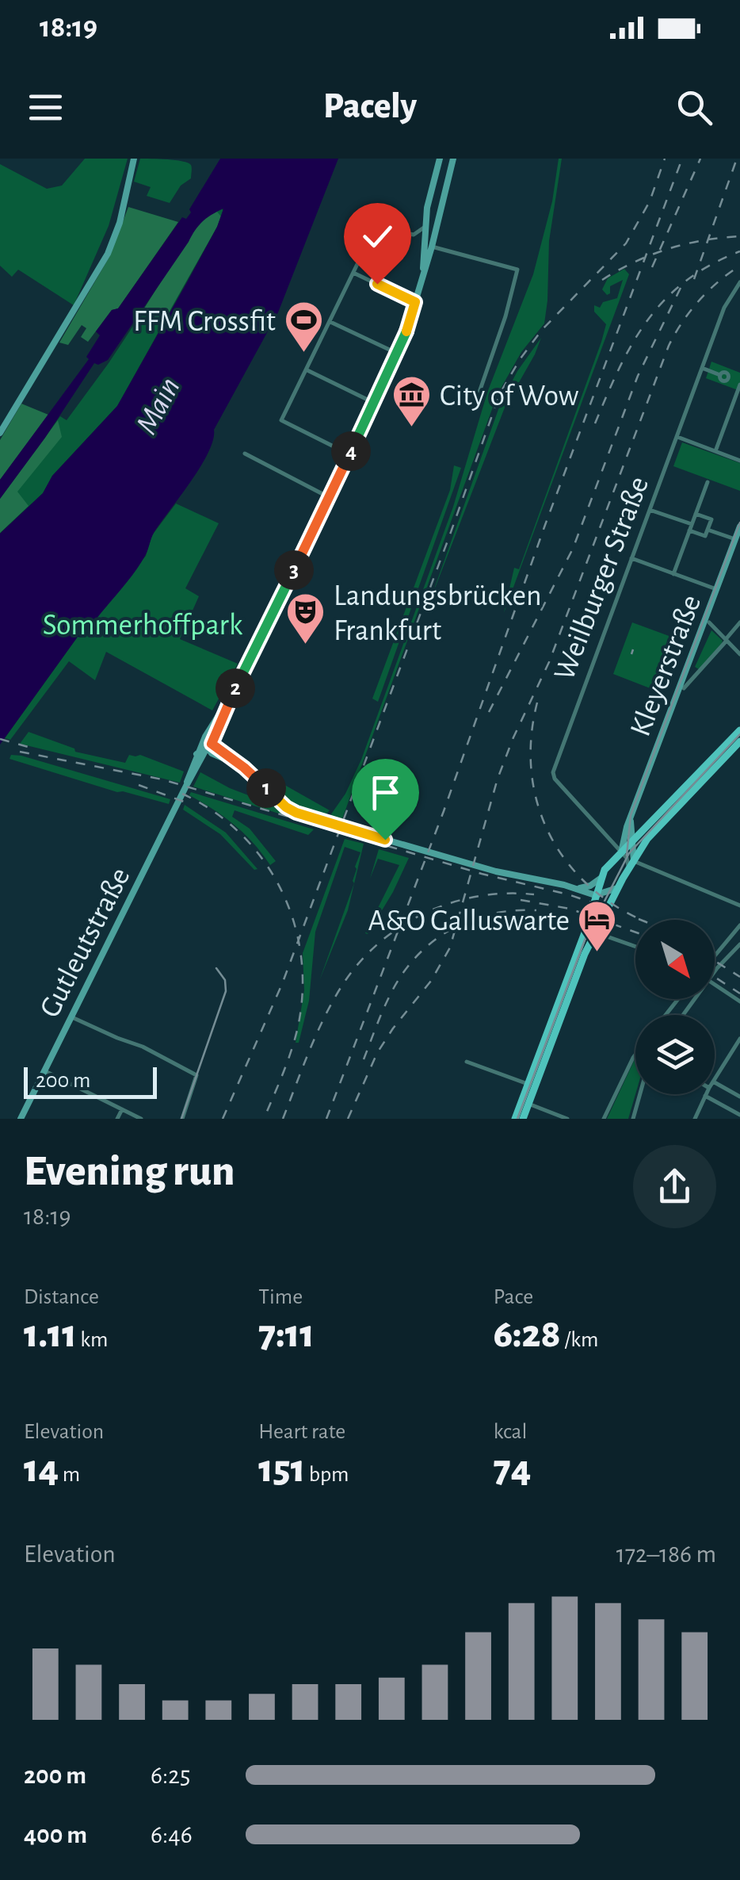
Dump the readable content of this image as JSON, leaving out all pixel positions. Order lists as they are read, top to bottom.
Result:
{
  "streets": {
    "main road": ["Kleyerstraße", "Gutleutstraße"],
    "street": ["Weilburger Straße"]
  },
  "crossings": [
    ["Weilburger Straße", "Kleyerstraße"]
  ],
  "water": ["Main"],
  "parks": ["Sommerhoffpark"],
  "places": {
    "sports": ["FFM Crossfit"],
    "museum": ["City of Wow"],
    "theatre": ["Landungsbrücken Frankfurt"],
    "hotel": ["A&O Galluswarte"]
  },
  "scale_bar": "200 m",
  "north": "bottom right",
  "page": {
    "status": "18:19",
    "header": "Pacely",
    "pins": [
      "4",
      "3",
      "2",
      "1"
    ],
    "scale": "200 m",
    "heading": ["Evening run", "18:19"],
    "stats": [
      ["Distance", "1.11 km"],
      ["Time", "7:11"],
      ["Pace", "6:28 /km"],
      ["Elevation", "14 m"],
      ["Heart rate", "151 bpm"],
      ["kcal", "74"]
    ],
    "chart": ["Elevation", "172–186 m"],
    "list": [
      {
        "name": "200 m",
        "note": "6:25"
      },
      {
        "name": "400 m",
        "note": "6:46"
      }
    ]
  }
}
